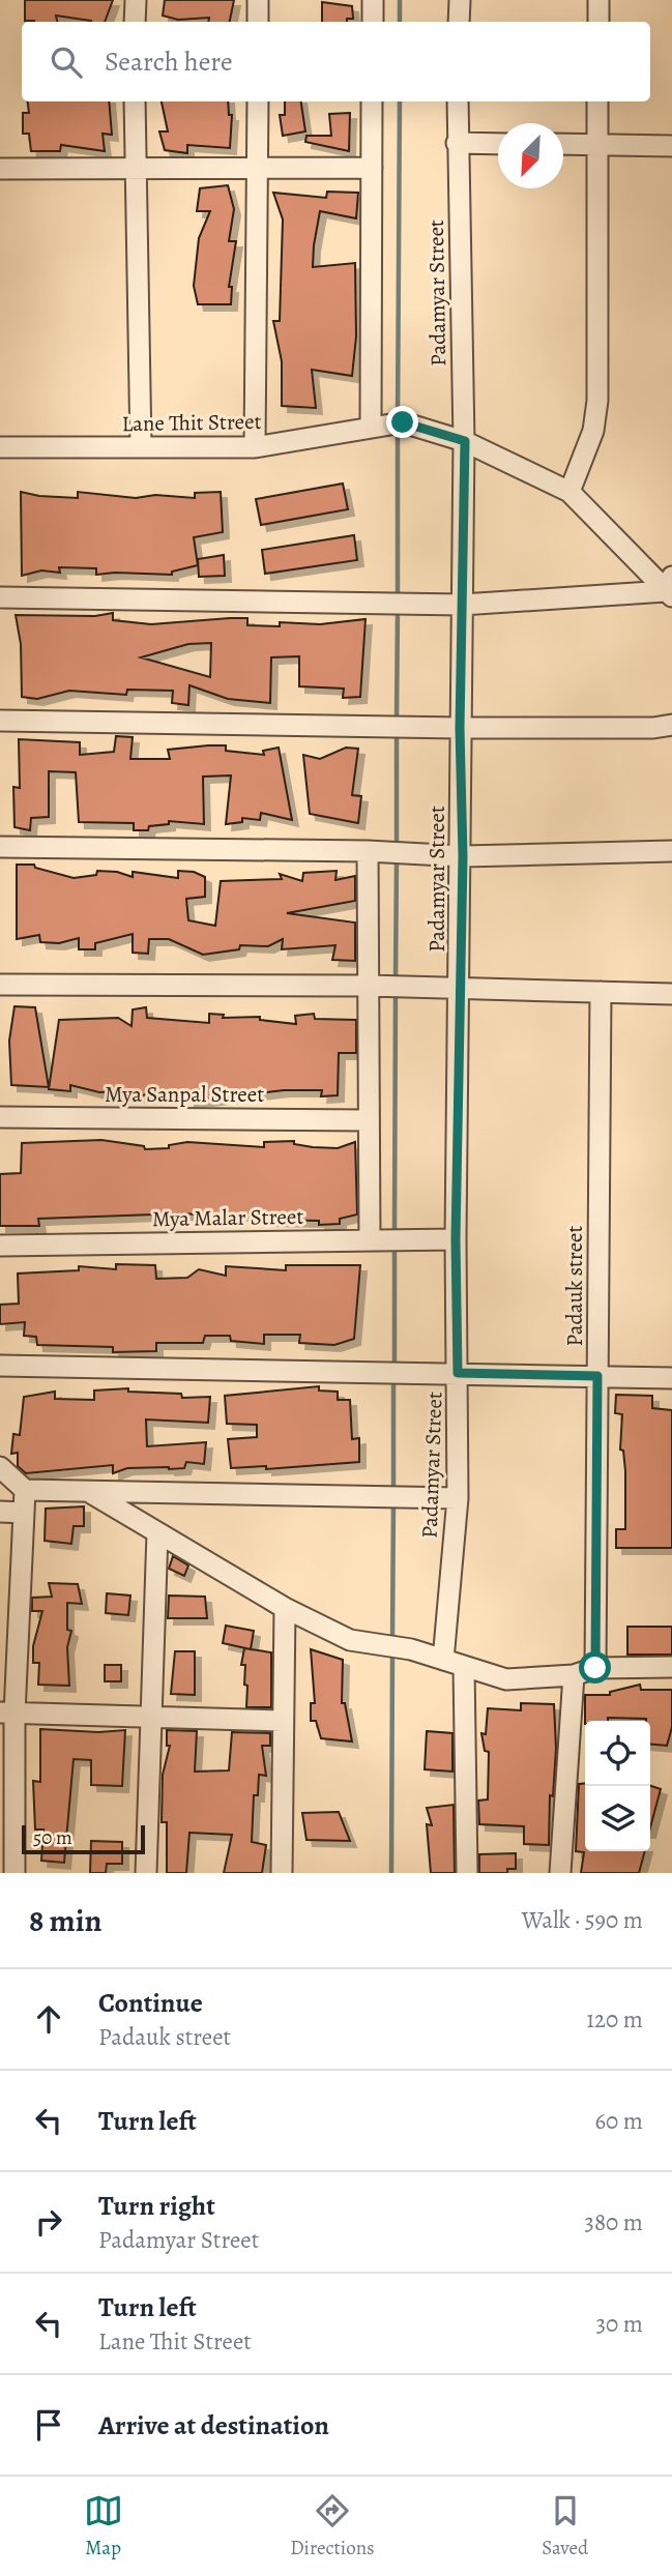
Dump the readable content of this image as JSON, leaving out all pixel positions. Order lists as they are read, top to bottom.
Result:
{
  "streets": {
    "street": [
      "Padamyar Street",
      "Lane Thit Street",
      "Mya Sanpal Street",
      "Mya Malar Street",
      "Padauk street"
    ]
  },
  "crossings": [
    ["Padamyar Street", "Lane Thit Street"],
    ["Padamyar Street", "Mya Malar Street"]
  ],
  "scale_bar": "50 m",
  "north": "bottom left",
  "page": {
    "search": "Search here",
    "scale": "50 m",
    "heading": ["8 min", "Walk · 590 m"],
    "list": [
      ["Continue", "Padauk street", "120 m"],
      ["Turn left", "60 m"],
      ["Turn right", "Padamyar Street", "380 m"],
      ["Turn left", "Lane Thit Street", "30 m"],
      "Arrive at destination"
    ],
    "nav": ["Map", "Directions", "Saved"]
  }
}
